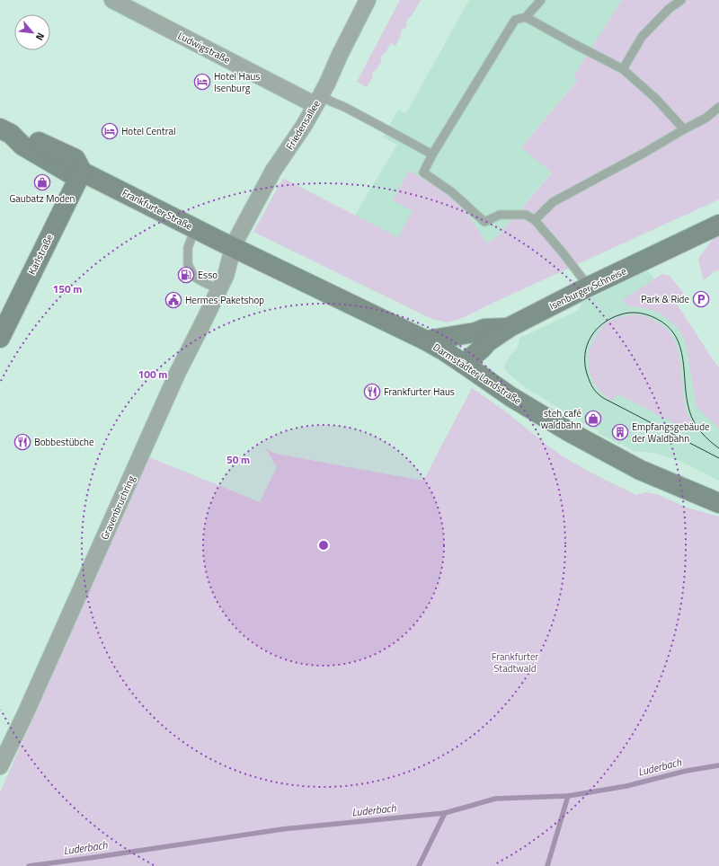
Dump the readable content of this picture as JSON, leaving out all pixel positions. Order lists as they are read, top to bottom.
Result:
{
  "streets": {
    "main road": [
      "Frankfurter Straße",
      "Karlstraße",
      "Isenburger Schneise",
      "Darmstädter Landstraße"
    ],
    "street": ["Ludwigstraße", "Friedensallee", "Gravenbruchring"]
  },
  "crossings": [
    ["Ludwigstraße", "Friedensallee"],
    ["Friedensallee", "Frankfurter Straße"],
    ["Friedensallee", "Darmstädter Landstraße"],
    ["Friedensallee", "Gravenbruchring"],
    ["Frankfurter Straße", "Karlstraße"],
    ["Frankfurter Straße", "Darmstädter Landstraße"],
    ["Frankfurter Straße", "Gravenbruchring"],
    ["Isenburger Schneise", "Darmstädter Landstraße"],
    ["Darmstädter Landstraße", "Gravenbruchring"]
  ],
  "water": ["Luderbach"],
  "parks": ["Frankfurter Stadtwald"],
  "places": {
    "hotel": ["Hotel Haus Isenburg", "Hotel Central"],
    "shop": ["Gaubatz Moden", "steh café waldbahn"],
    "fuel station": ["Esso"],
    "parking": ["Park & Ride"],
    "public building": ["Hermes Paketshop"],
    "restaurant": ["Frankfurter Haus", "Bobbestübche"],
    "building": ["Empfangsgebäude der Waldbahn"]
  },
  "north": "bottom right",
  "rings": ["150 m", "100 m", "50 m"]
}
